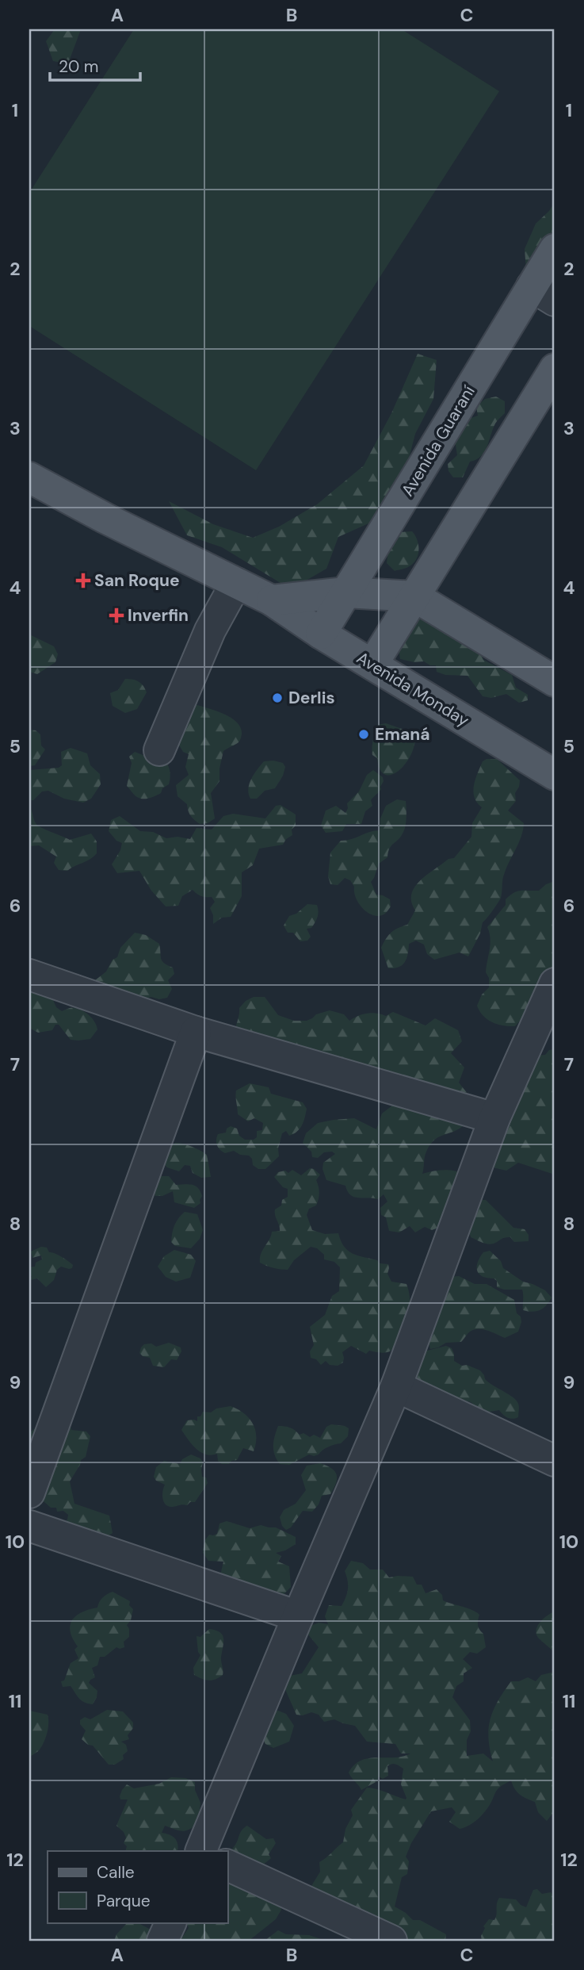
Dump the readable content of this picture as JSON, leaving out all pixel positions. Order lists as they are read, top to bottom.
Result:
{
  "streets": {
    "main road": ["Avenida Guaraní", "Avenida Monday"]
  },
  "crossings": [
    ["Avenida Guaraní", "Avenida Monday"]
  ],
  "places": {
    "health": ["San Roque", "Inverfin"],
    "other": ["Derlis", "Emaná"]
  },
  "legend": ["Calle", "Parque"],
  "scale_bar": "20 m",
  "grid": {
    "columns": ["A", "B", "C"],
    "rows": [
      "1",
      "2",
      "3",
      "4",
      "5",
      "6",
      "7",
      "8",
      "9",
      "10",
      "11",
      "12"
    ]
  }
}
